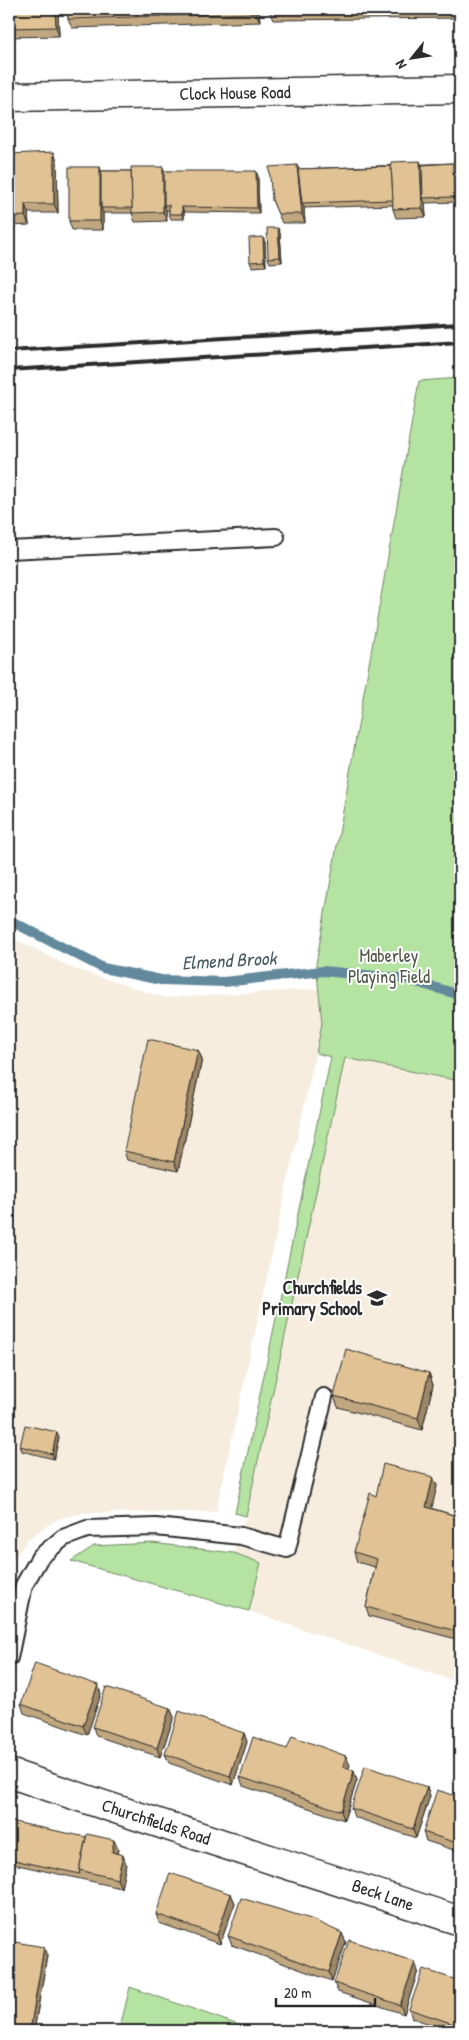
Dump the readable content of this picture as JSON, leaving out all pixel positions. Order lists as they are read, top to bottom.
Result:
{
  "streets": {
    "street": ["Clock House Road", "Churchfields Road", "Beck Lane"]
  },
  "crossings": [
    ["Churchfields Road", "Beck Lane"]
  ],
  "water": ["Elmend Brook"],
  "parks": ["Maberley Playing Field"],
  "places": {
    "school or university": ["Churchfields Primary School"]
  },
  "scale_bar": "20 m",
  "north": "bottom left"
}
